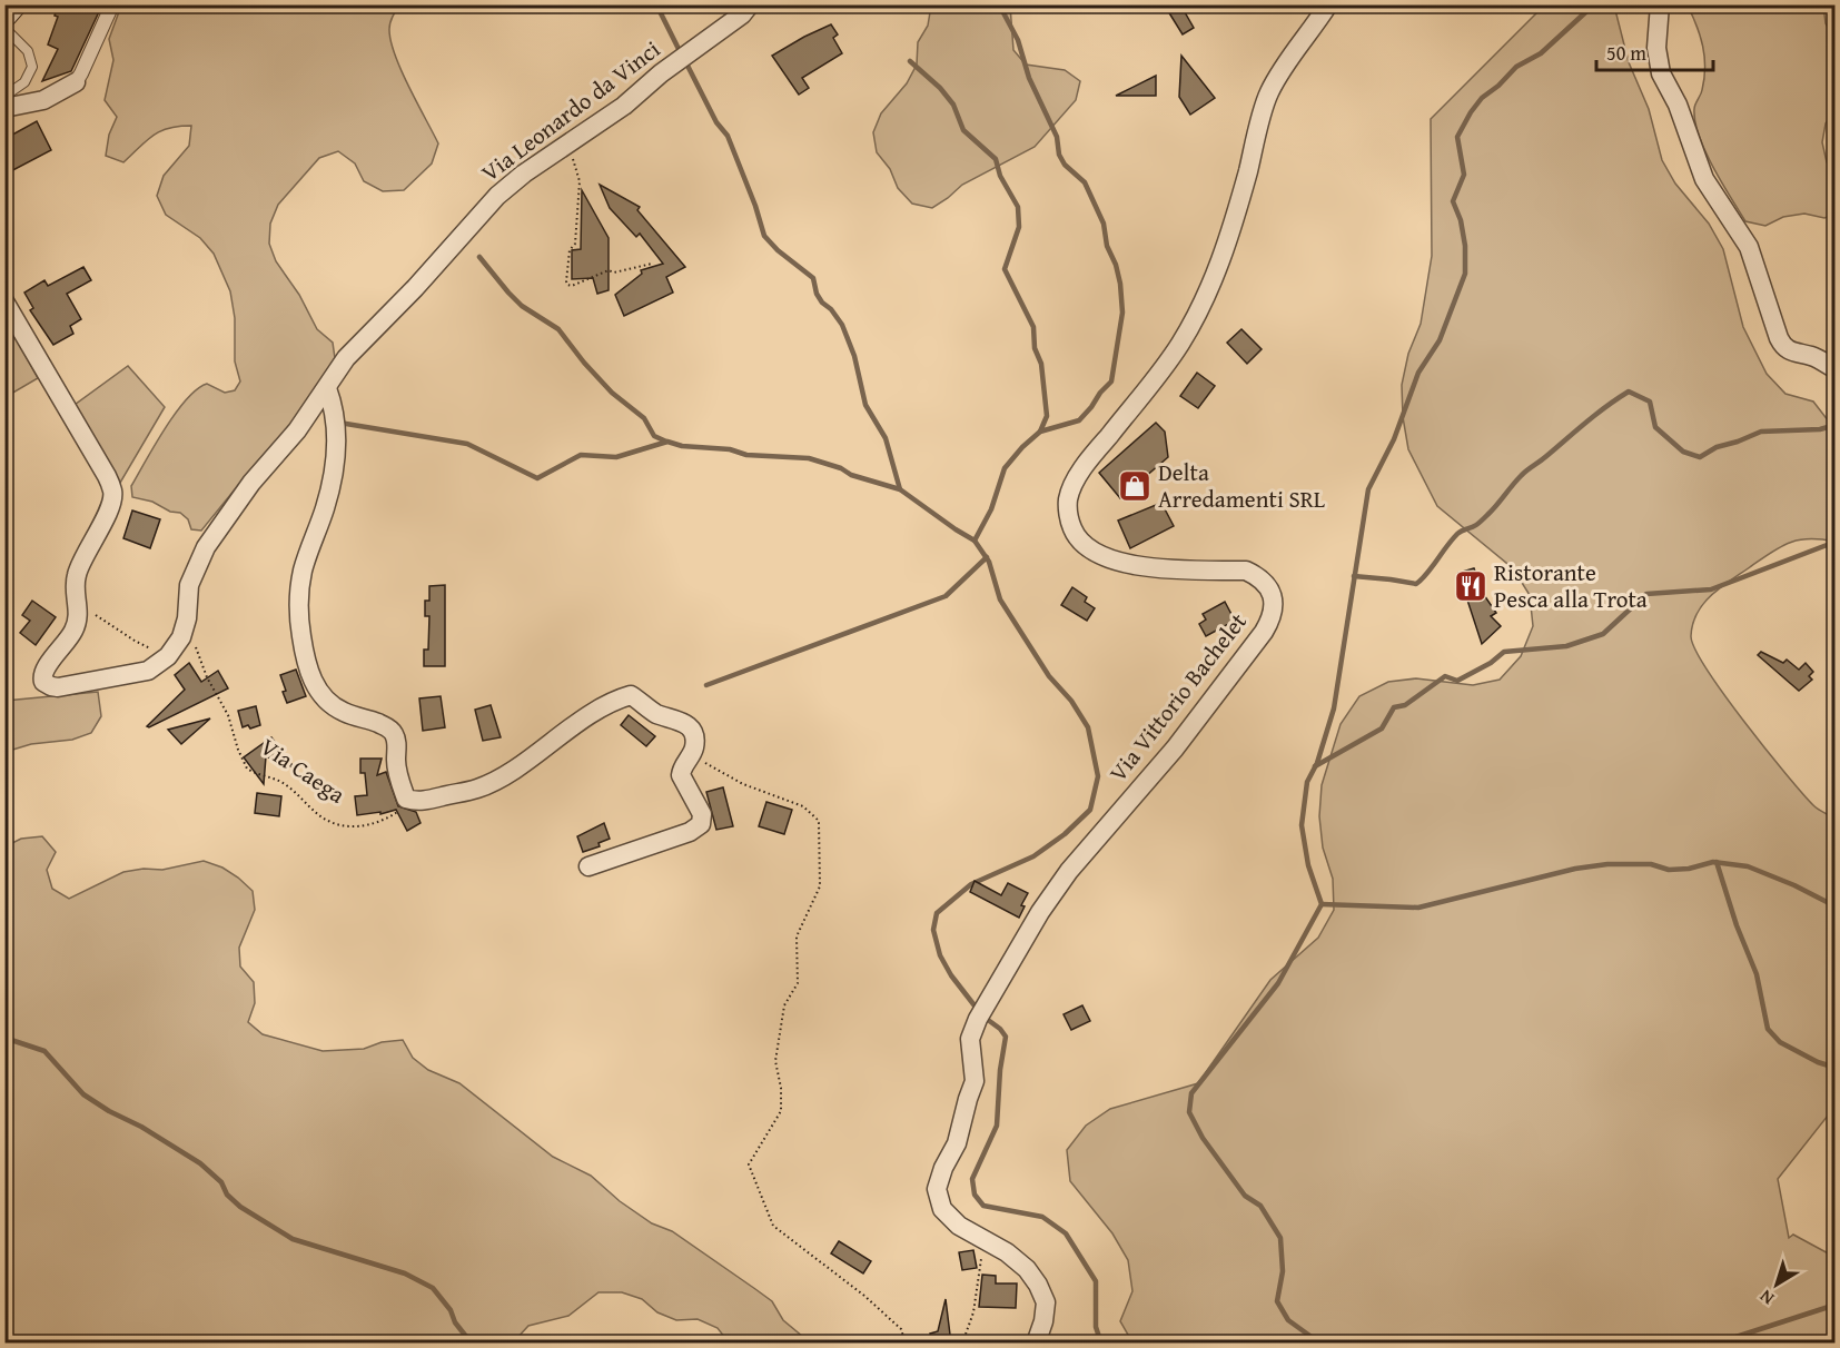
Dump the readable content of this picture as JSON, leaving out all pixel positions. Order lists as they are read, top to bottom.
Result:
{
  "streets": {
    "street": ["Via Leonardo da Vinci", "Via Vittorio Bachelet"],
    "path": ["Via Caega"]
  },
  "places": {
    "shop": ["Delta Arredamenti SRL"],
    "restaurant": ["Ristorante Pesca alla Trota"]
  },
  "scale_bar": "50 m",
  "north": "bottom left"
}
